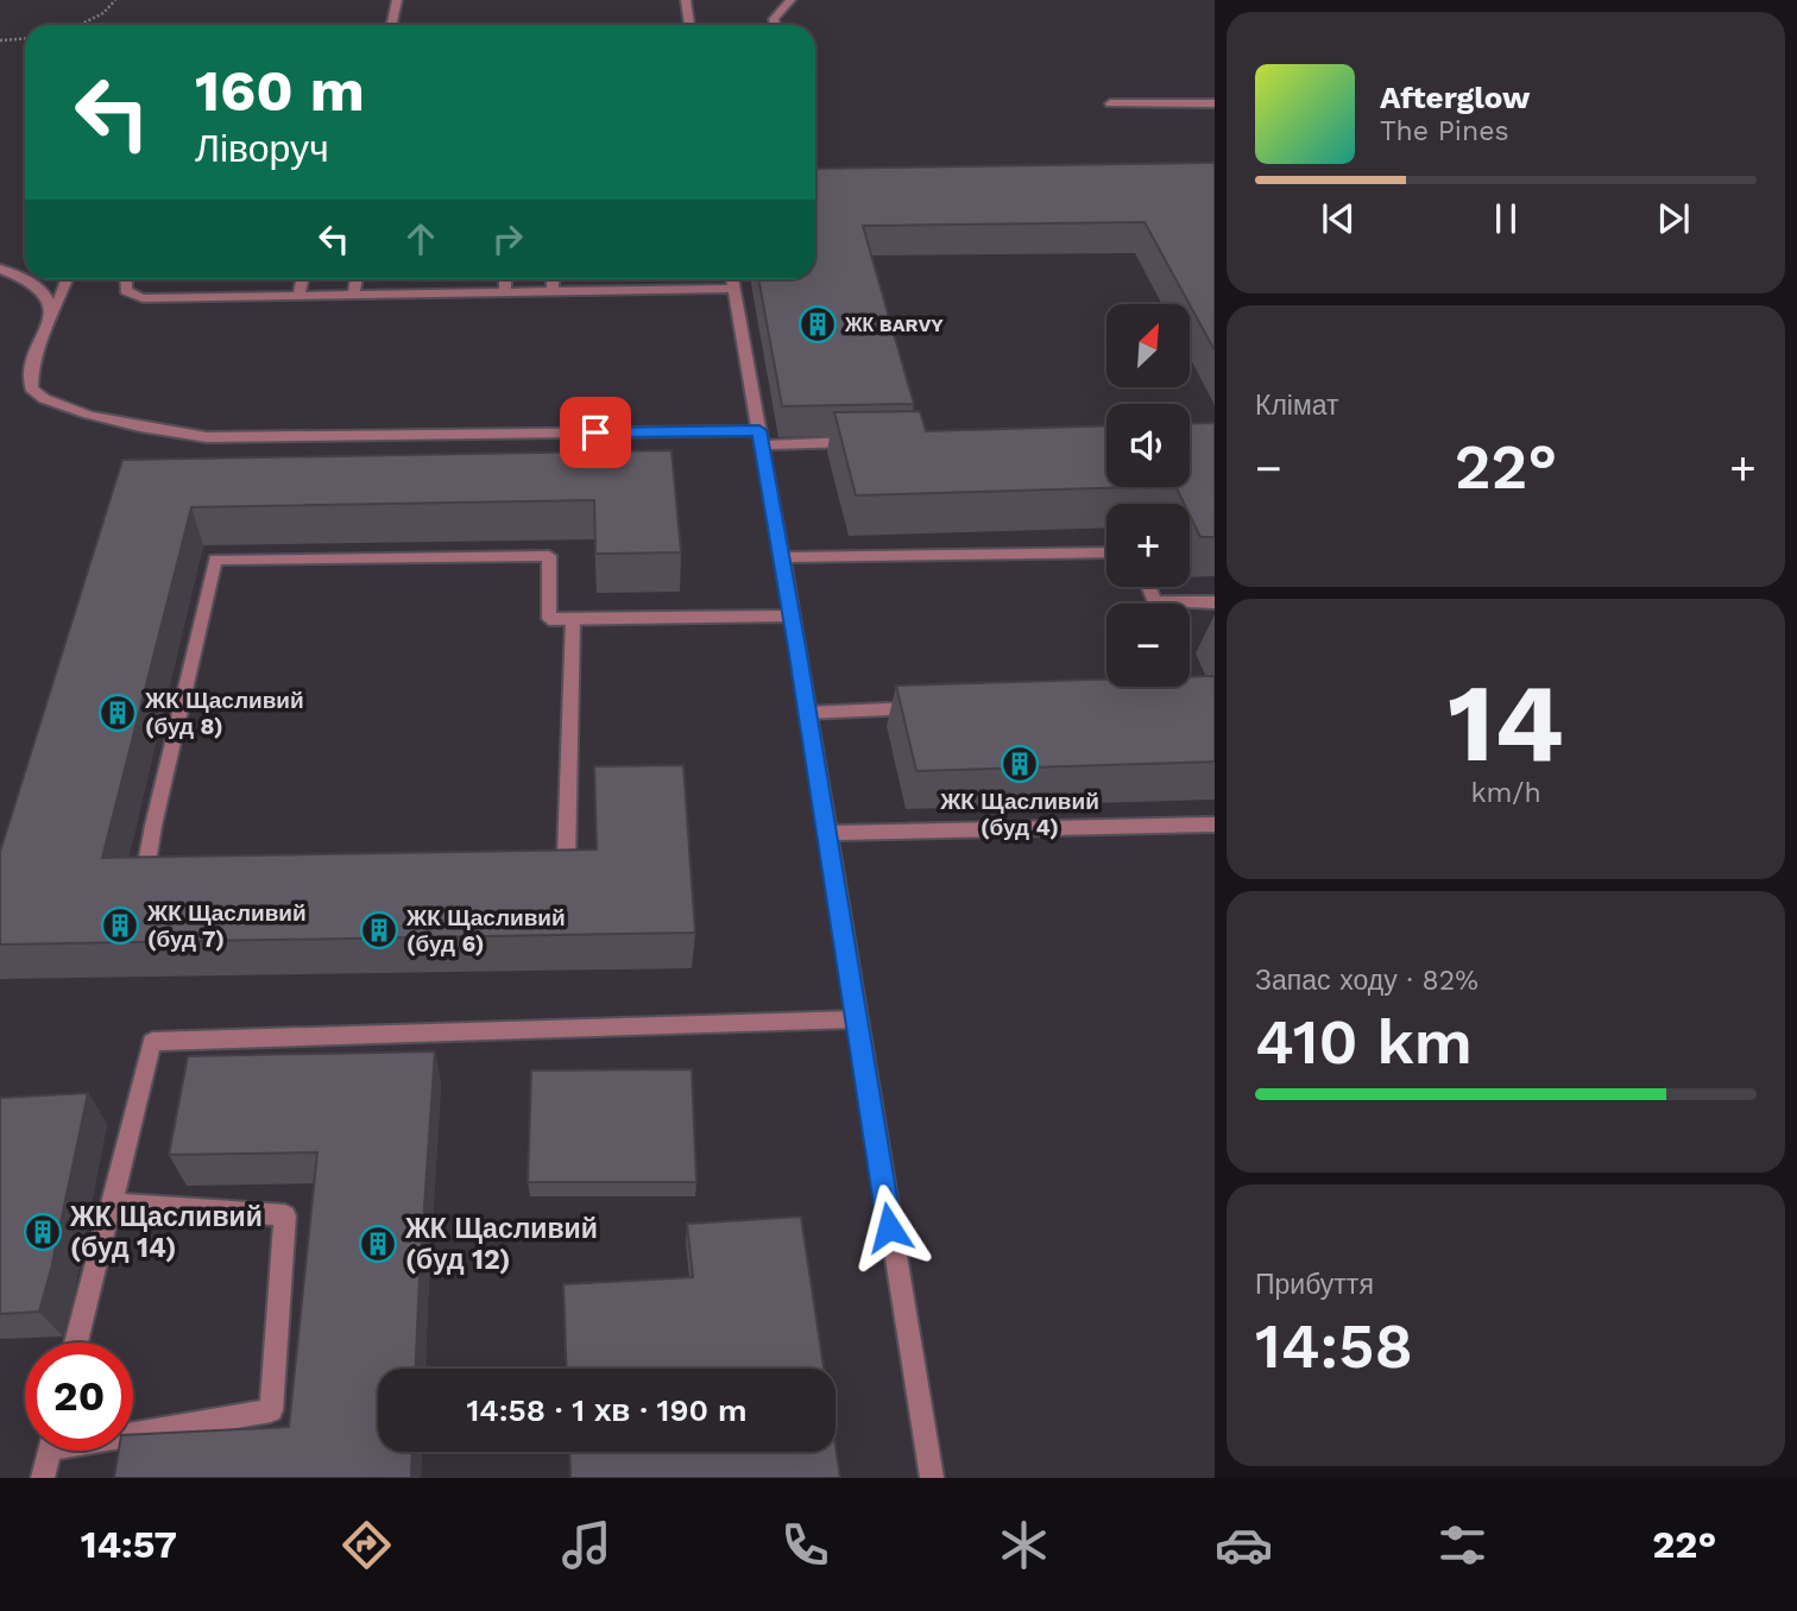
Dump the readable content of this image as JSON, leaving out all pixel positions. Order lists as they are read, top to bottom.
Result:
{
  "places": {
    "building": [
      "ЖК BARVY",
      "ЖК Щасливий (буд 8)",
      "ЖК Щасливий (буд 4)",
      "ЖК Щасливий (буд 7)",
      "ЖК Щасливий (буд 6)",
      "ЖК Щасливий (буд 14)",
      "ЖК Щасливий (буд 12)"
    ]
  },
  "north": "top right",
  "page": {
    "turn": ["160 m", "Ліворуч"],
    "song": ["Afterglow", "The Pines"],
    "map_buttons": ["+", "−"],
    "tile": [
      "Клімат",
      ["14", "km/h"],
      ["Запас ходу · 82%", "410 km"],
      ["Прибуття", "14:58"]
    ],
    "heat": ["−", "22°", "+"],
    "limit": "20",
    "trip": "14:58 · 1 хв · 190 m",
    "tabs": ["14:57", "22°"]
  }
}
